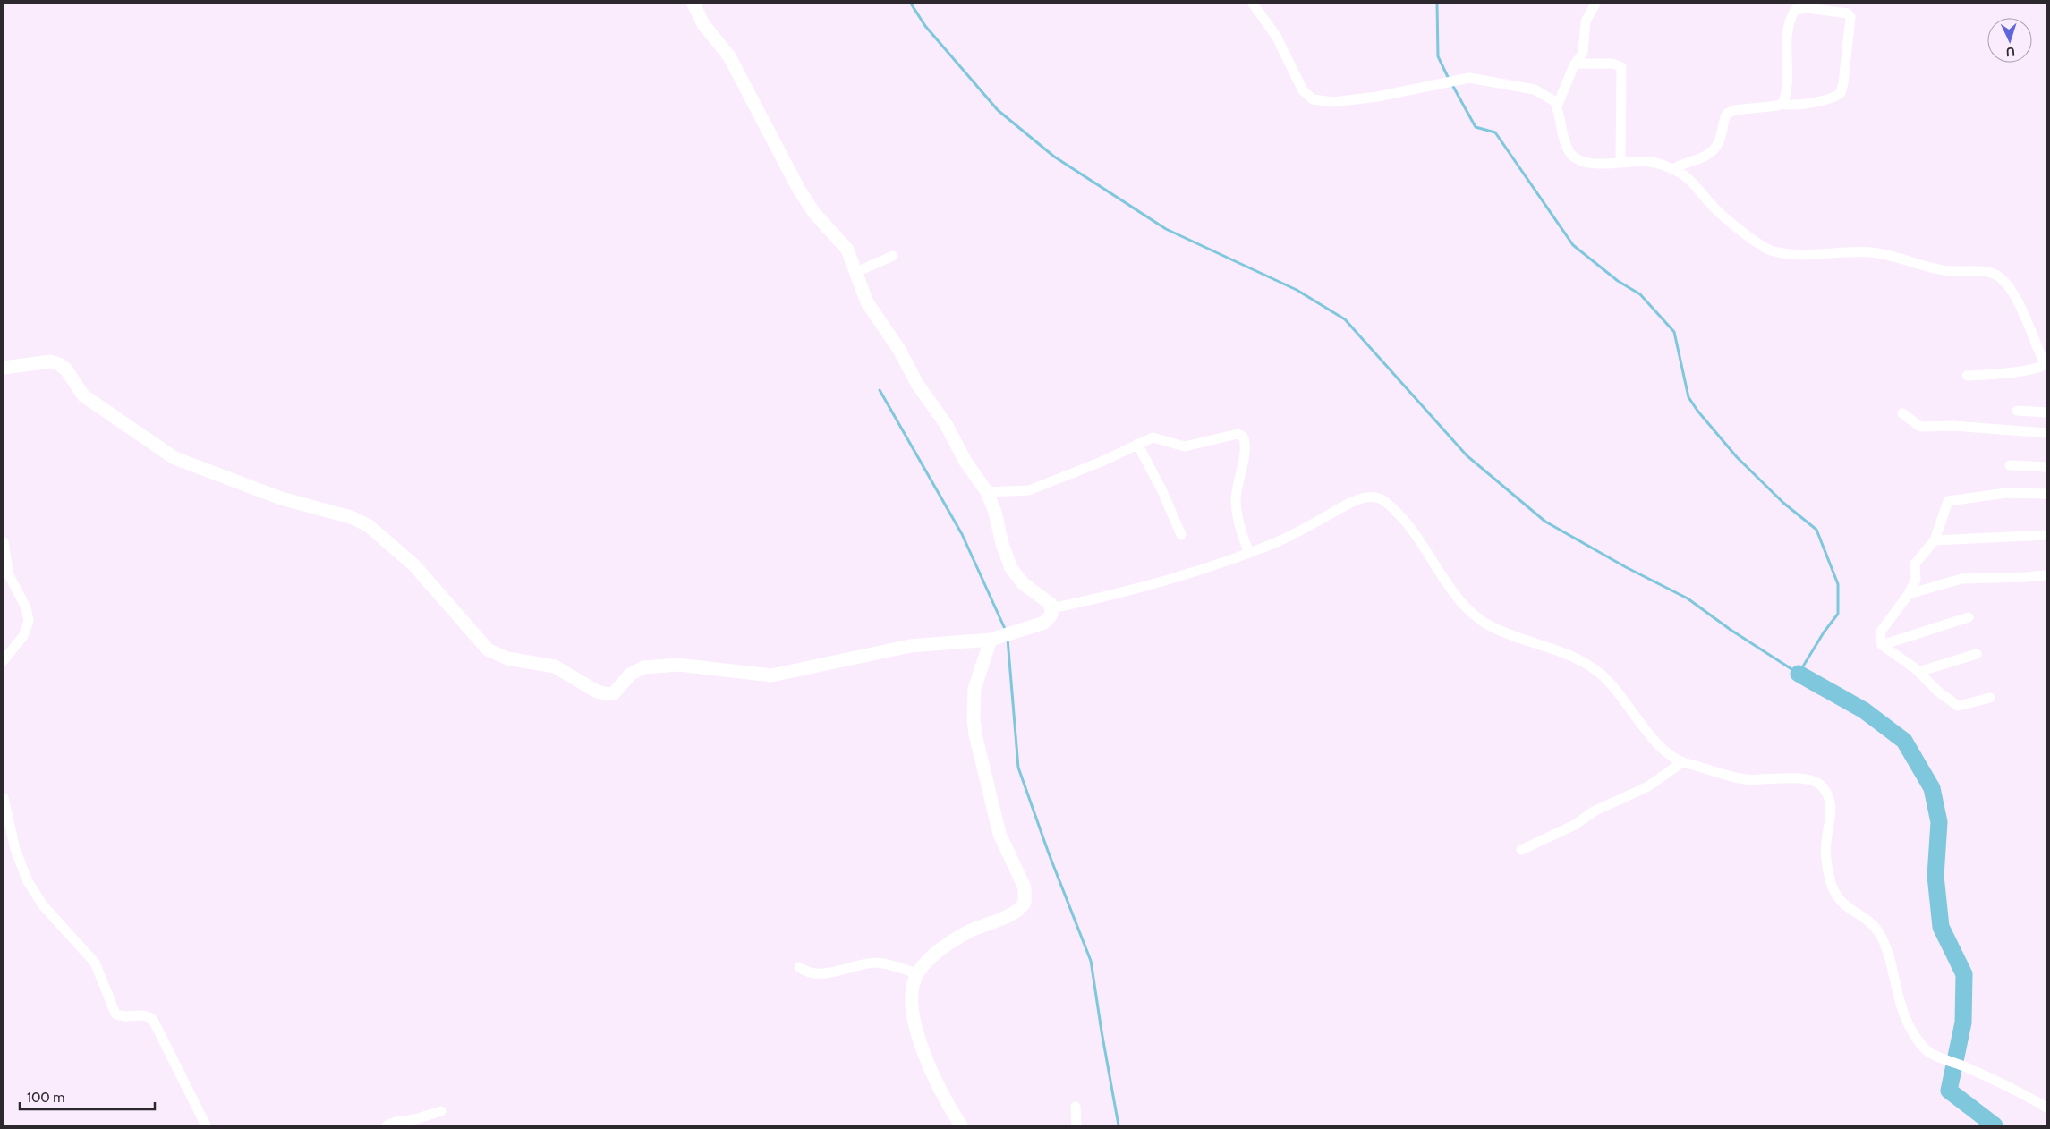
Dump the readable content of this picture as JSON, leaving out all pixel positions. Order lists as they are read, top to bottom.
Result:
{
  "scale_bar": "100 m",
  "north": "bottom"
}
